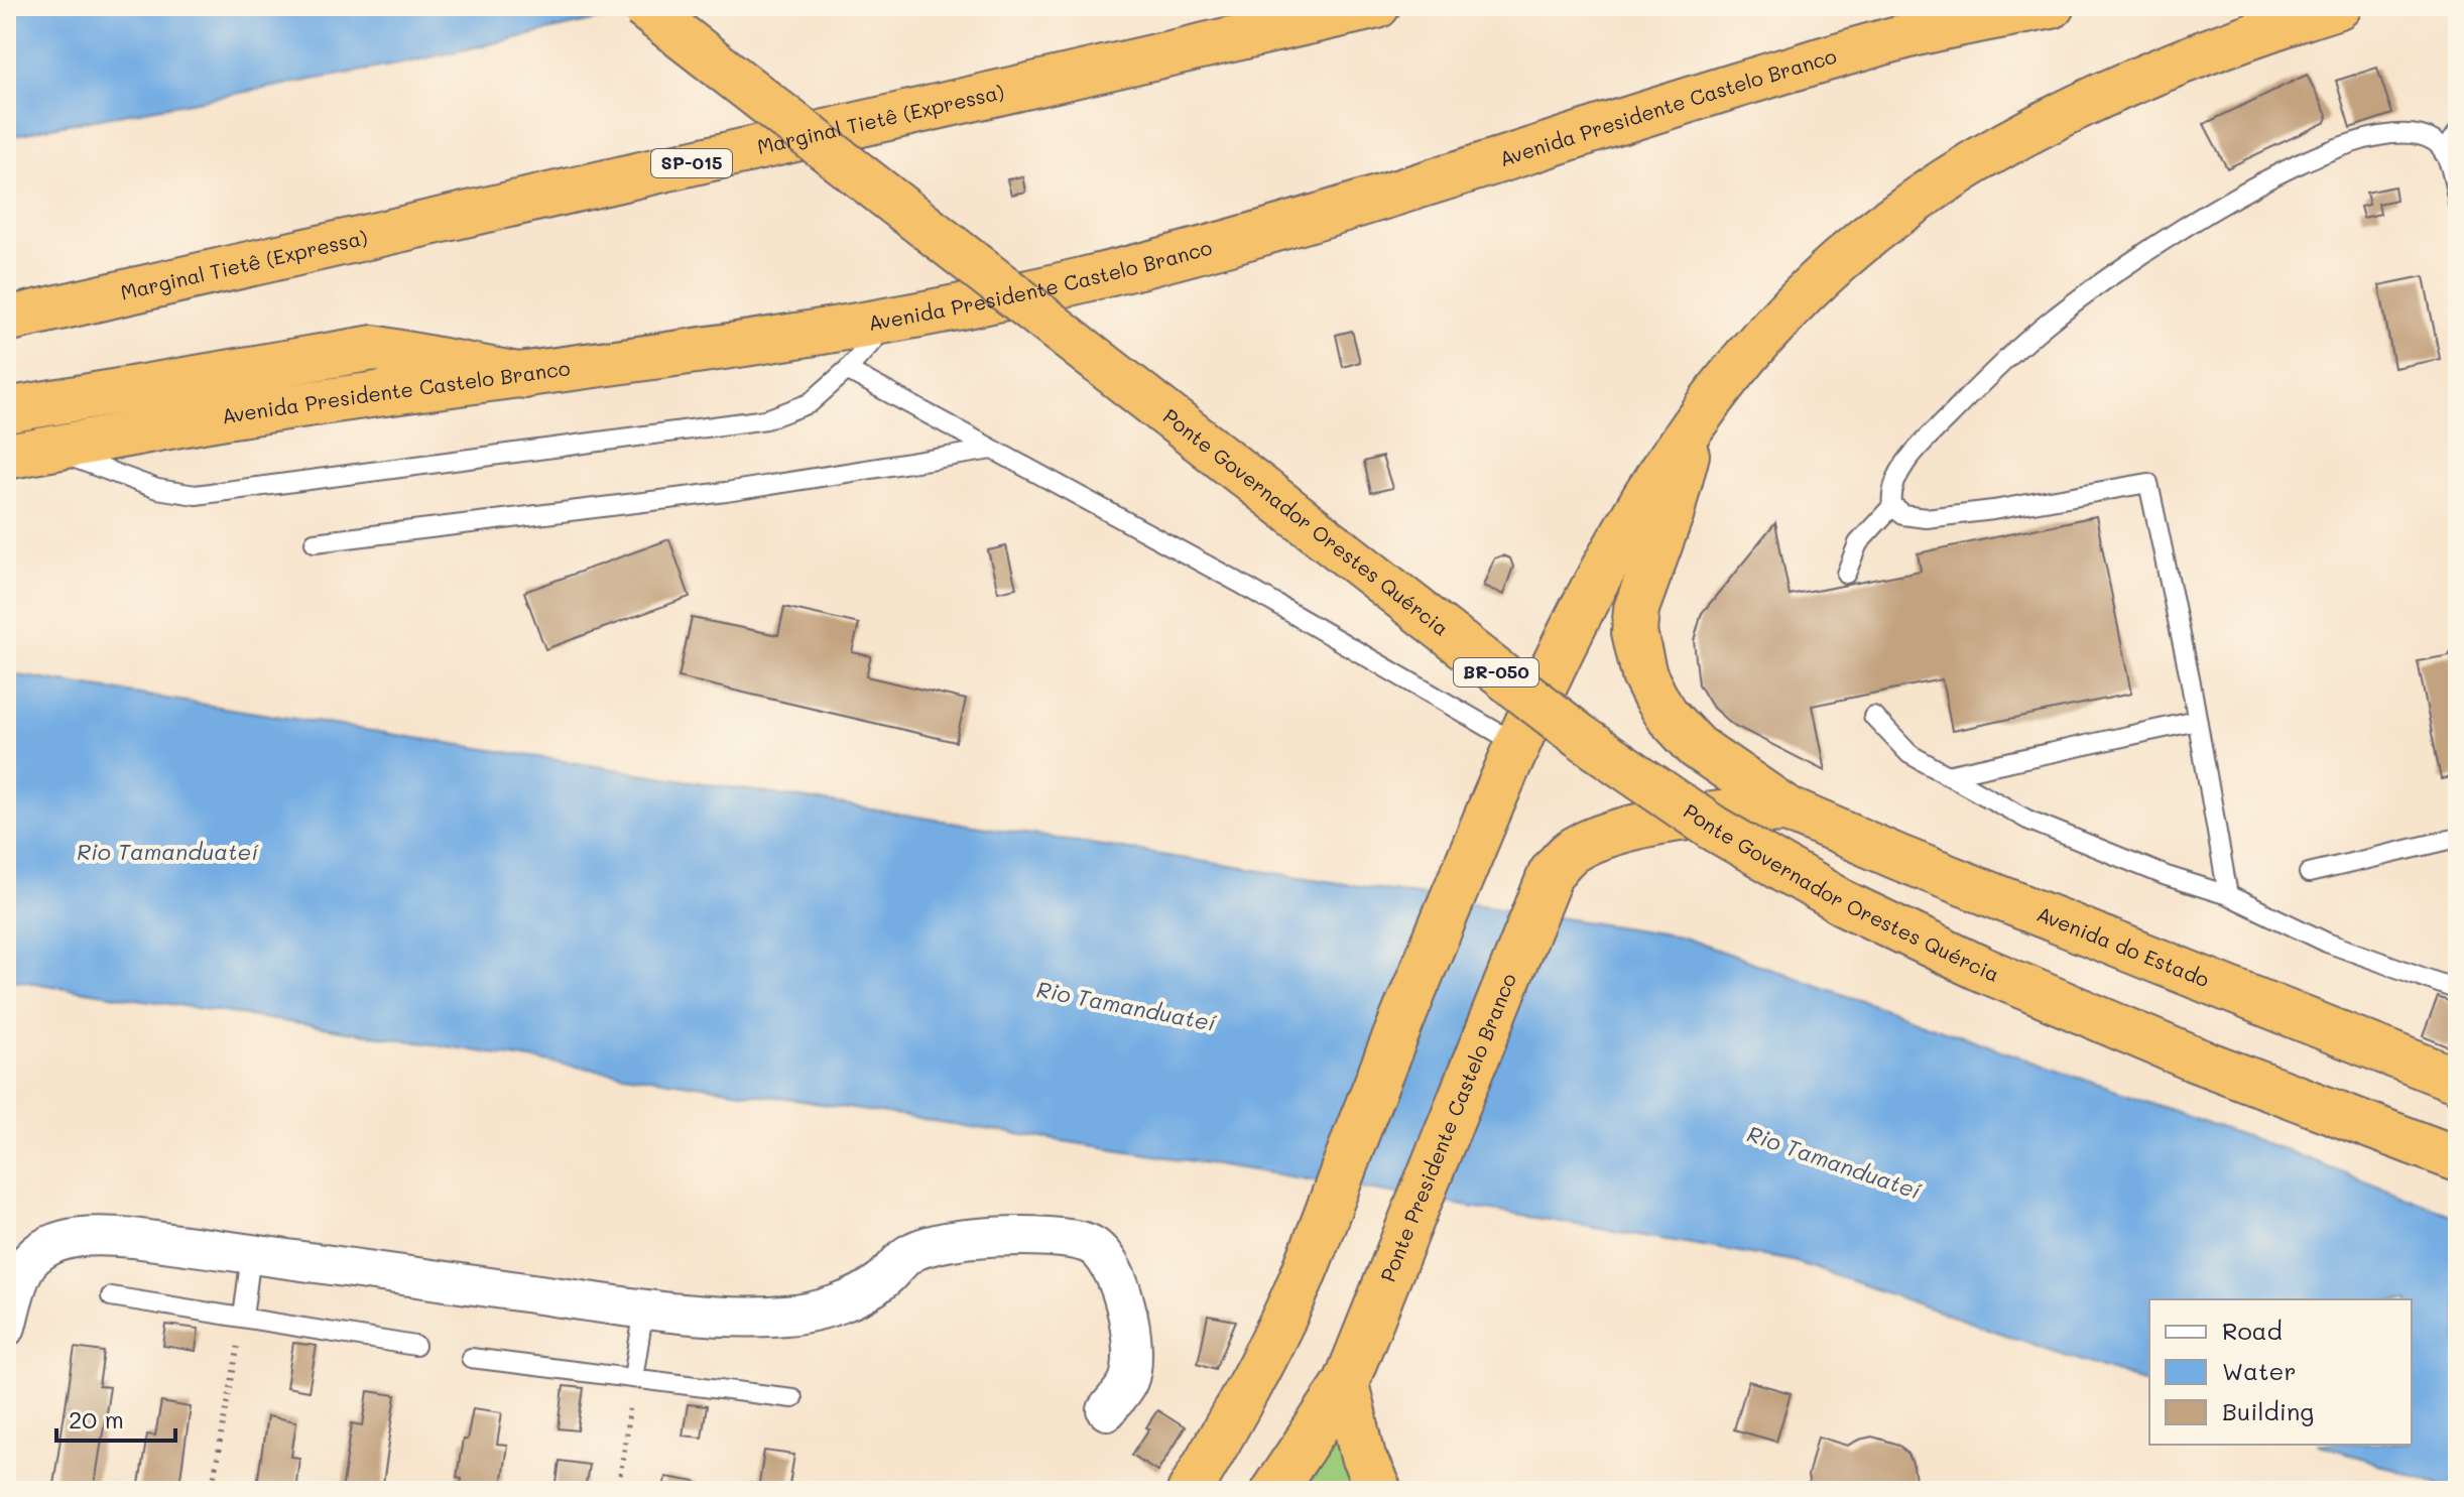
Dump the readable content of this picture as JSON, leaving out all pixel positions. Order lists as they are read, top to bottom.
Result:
{
  "streets": {
    "highway": [
      "Avenida Presidente Castelo Branco",
      "Marginal Tietê (Expressa)",
      "SP-015",
      "Ponte Governador Orestes Quércia",
      "BR-050",
      "Avenida do Estado",
      "Ponte Presidente Castelo Branco"
    ]
  },
  "crossings": [
    ["Avenida do Estado", "Ponte Presidente Castelo Branco"]
  ],
  "water": ["Rio Tamanduateí"],
  "legend": ["Road", "Water", "Building"],
  "scale_bar": "20 m"
}
